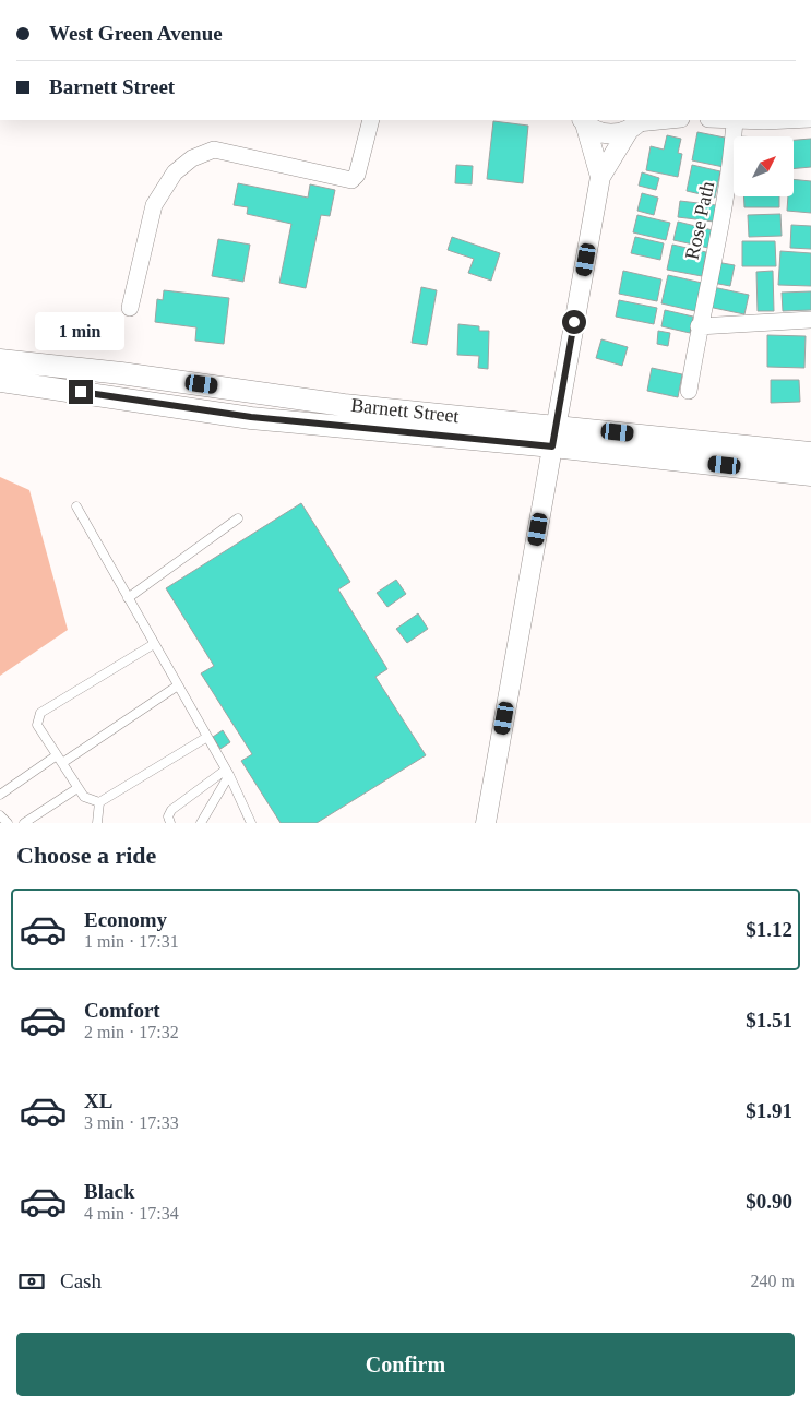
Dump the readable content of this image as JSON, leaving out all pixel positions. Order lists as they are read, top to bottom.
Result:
{
  "streets": {
    "main road": ["Barnett Street"],
    "street": ["Rose Path"]
  },
  "north": "top right",
  "page": {
    "banner": ["West Green Avenue", "Barnett Street"],
    "bubble": "1 min",
    "heading": "Choose a ride",
    "list": [
      {
        "name": "Economy",
        "note": "1 min · 17:31",
        "value": "$1.12"
      },
      {
        "name": "Comfort",
        "note": "2 min · 17:32",
        "value": "$1.51"
      },
      {
        "name": "XL",
        "note": "3 min · 17:33",
        "value": "$1.91"
      },
      {
        "name": "Black",
        "note": "4 min · 17:34",
        "value": "$0.90"
      }
    ],
    "pay": ["Cash", "240 m"],
    "buttons": "Confirm"
  }
}
